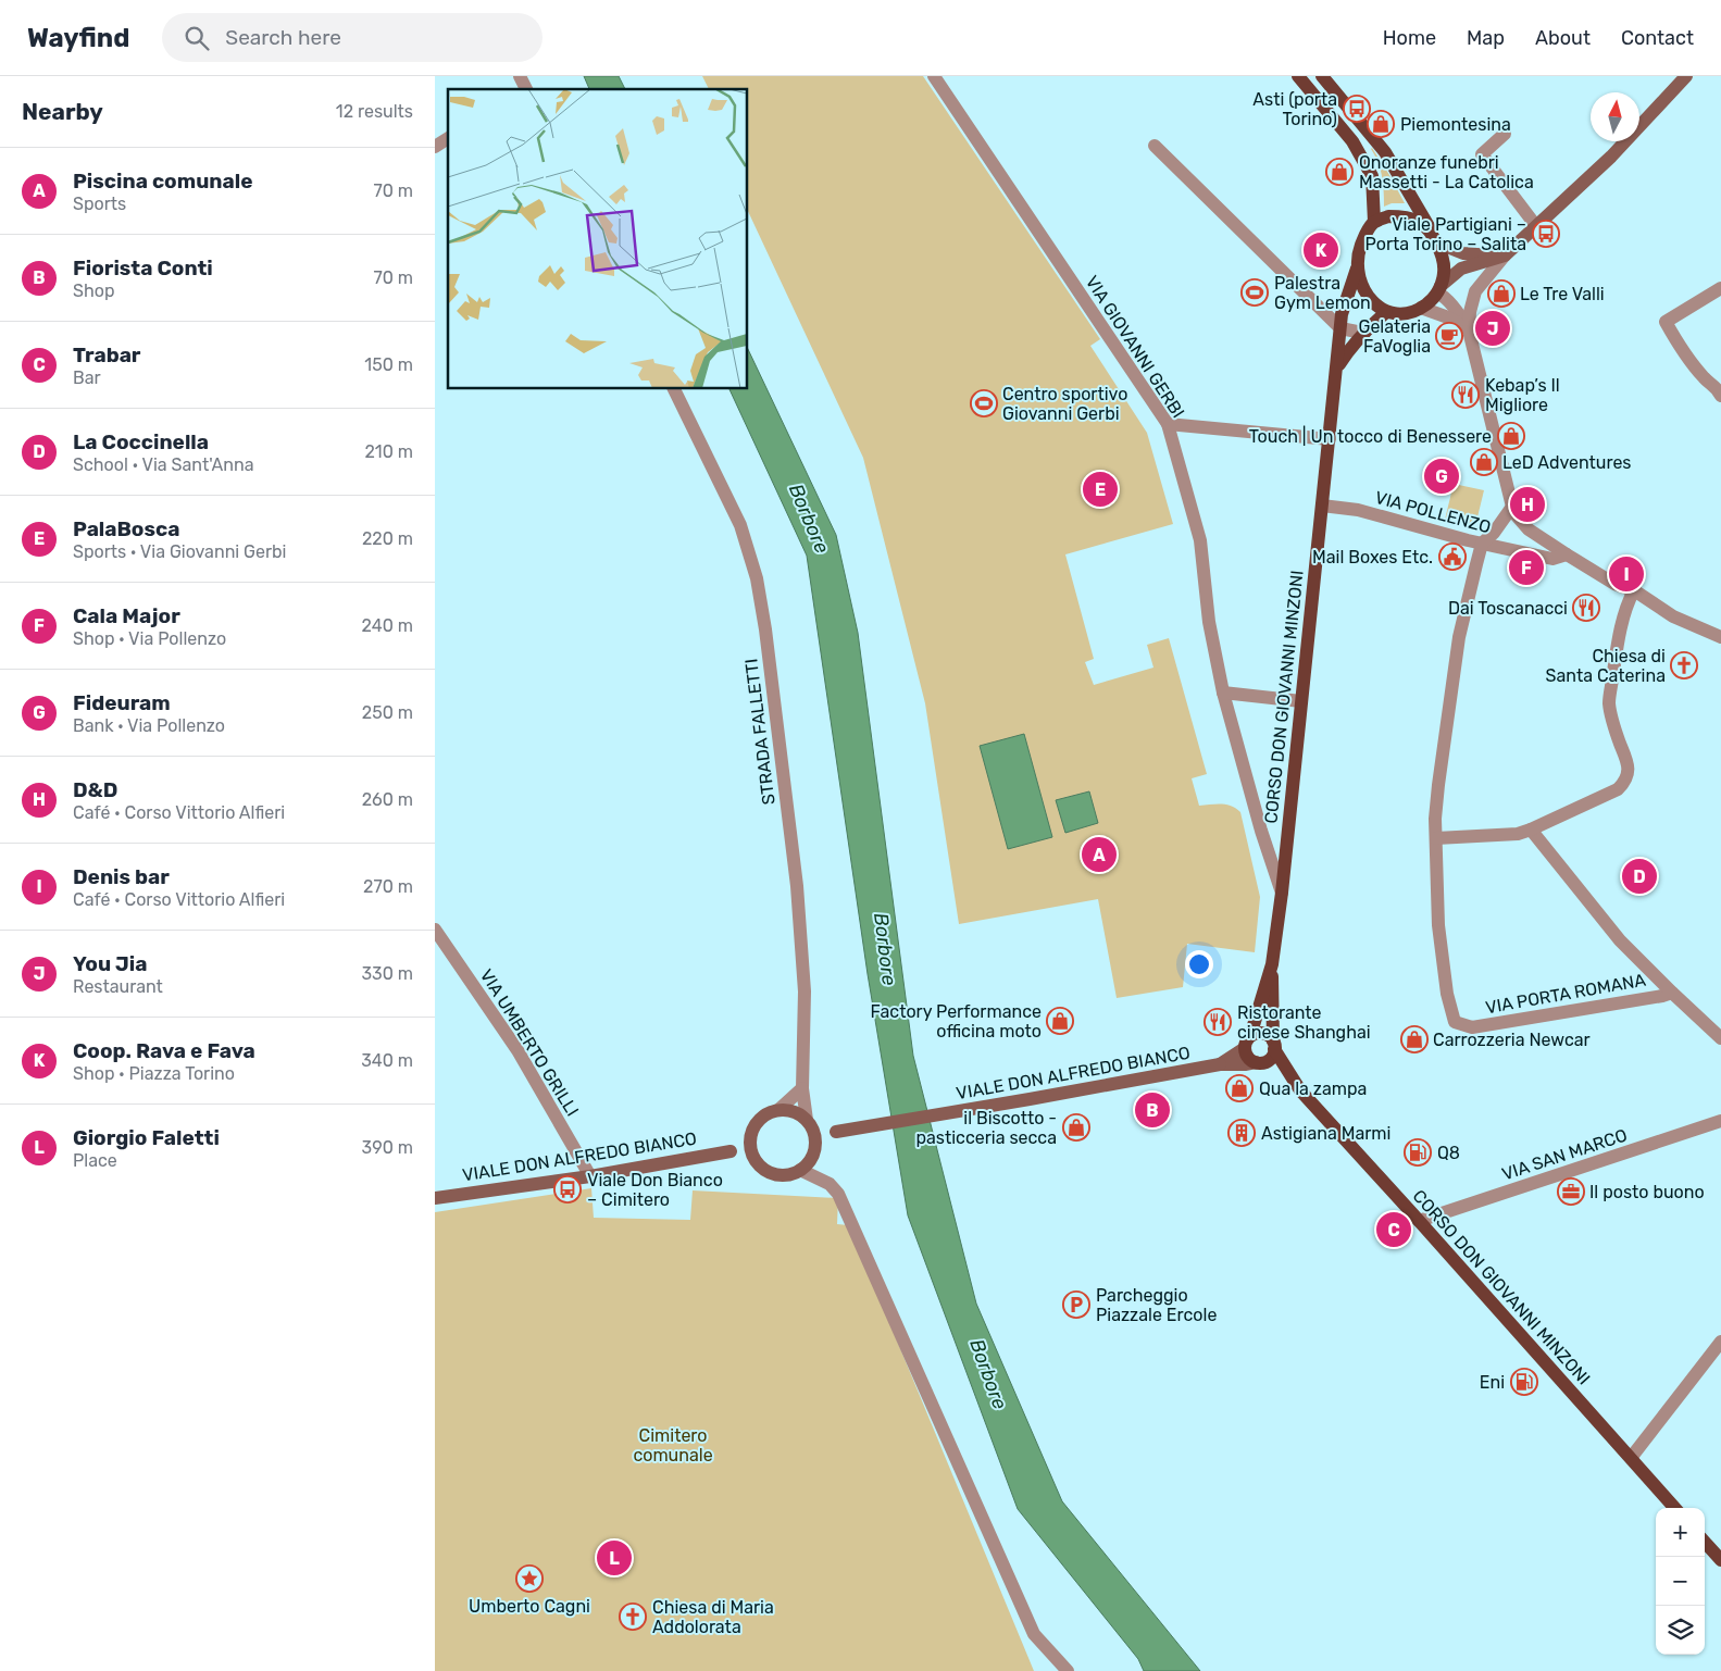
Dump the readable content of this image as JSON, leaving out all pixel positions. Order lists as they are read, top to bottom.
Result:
{
  "streets": {
    "main road": ["CORSO DON GIOVANNI MINZONI"],
    "street": [
      "VIA GIOVANNI GERBI",
      "VIA POLLENZO",
      "STRADA FALLETTI",
      "VIA PORTA ROMANA",
      "VIA UMBERTO GRILLI",
      "VIALE DON ALFREDO BIANCO",
      "VIA SAN MARCO"
    ]
  },
  "crossings": [
    ["VIA GIOVANNI GERBI", "CORSO DON GIOVANNI MINZONI"],
    ["VIA POLLENZO", "CORSO DON GIOVANNI MINZONI"],
    ["VIA POLLENZO", "VIA PORTA ROMANA"],
    ["CORSO DON GIOVANNI MINZONI", "VIALE DON ALFREDO BIANCO"],
    ["CORSO DON GIOVANNI MINZONI", "VIA SAN MARCO"],
    ["STRADA FALLETTI", "VIALE DON ALFREDO BIANCO"],
    ["VIA UMBERTO GRILLI", "VIALE DON ALFREDO BIANCO"]
  ],
  "water": ["Borbore"],
  "parks": ["Cimitero comunale"],
  "places": {
    "bus stop": ["Asti (porta Torino)", "Viale Partigiani – Porta Torino – Salita", "Viale Don Bianco – Cimitero"],
    "shop": [
      "Piemontesina",
      "Onoranze funebri Massetti - La Catolica",
      "Le Tre Valli",
      "Touch | Un tocco di Benessere",
      "LeD Adventures",
      "Factory Performance officina moto",
      "Carrozzeria Newcar",
      "Qua la zampa",
      "il Biscotto - pasticceria secca"
    ],
    "sports": ["Palestra Gym Lemon", "Centro sportivo Giovanni Gerbi"],
    "cafe": ["Gelateria FaVoglia"],
    "restaurant": ["Kebap’s Il Migliore", "Dai Toscanacci", "Ristorante cinese Shanghai"],
    "public building": ["Mail Boxes Etc."],
    "church": ["Chiesa di Santa Caterina", "Chiesa di Maria Addolorata"],
    "building": ["Astigiana Marmi"],
    "fuel station": ["Q8", "Eni"],
    "office": ["Il posto buono"],
    "parking": ["Parcheggio Piazzale Ercole"],
    "place": ["Umberto Cagni"]
  },
  "north": "top",
  "page": {
    "header": "Wayfind",
    "search": "Search here",
    "nav": [
      "Home",
      "Map",
      "About",
      "Contact"
    ],
    "heading": ["Nearby", "12 results"],
    "list": [
      {
        "mark": "A",
        "name": "Piscina comunale",
        "note": "Sports",
        "value": "70 m"
      },
      {
        "mark": "B",
        "name": "Fiorista Conti",
        "note": "Shop",
        "value": "70 m"
      },
      {
        "mark": "C",
        "name": "Trabar",
        "note": "Bar",
        "value": "150 m"
      },
      {
        "mark": "D",
        "name": "La Coccinella",
        "note": "School · Via Sant'Anna",
        "value": "210 m"
      },
      {
        "mark": "E",
        "name": "PalaBosca",
        "note": "Sports · Via Giovanni Gerbi",
        "value": "220 m"
      },
      {
        "mark": "F",
        "name": "Cala Major",
        "note": "Shop · Via Pollenzo",
        "value": "240 m"
      },
      {
        "mark": "G",
        "name": "Fideuram",
        "note": "Bank · Via Pollenzo",
        "value": "250 m"
      },
      {
        "mark": "H",
        "name": "D&D",
        "note": "Café · Corso Vittorio Alfieri",
        "value": "260 m"
      },
      {
        "mark": "I",
        "name": "Denis bar",
        "note": "Café · Corso Vittorio Alfieri",
        "value": "270 m"
      },
      {
        "mark": "J",
        "name": "You Jia",
        "note": "Restaurant",
        "value": "330 m"
      },
      {
        "mark": "K",
        "name": "Coop. Rava e Fava",
        "note": "Shop · Piazza Torino",
        "value": "340 m"
      },
      {
        "mark": "L",
        "name": "Giorgio Faletti",
        "note": "Place",
        "value": "390 m"
      }
    ],
    "pins": [
      "K",
      "J",
      "G",
      "E",
      "H",
      "F",
      "I",
      "A",
      "D",
      "B",
      "C",
      "L"
    ],
    "map_buttons": ["+", "−"]
  }
}
